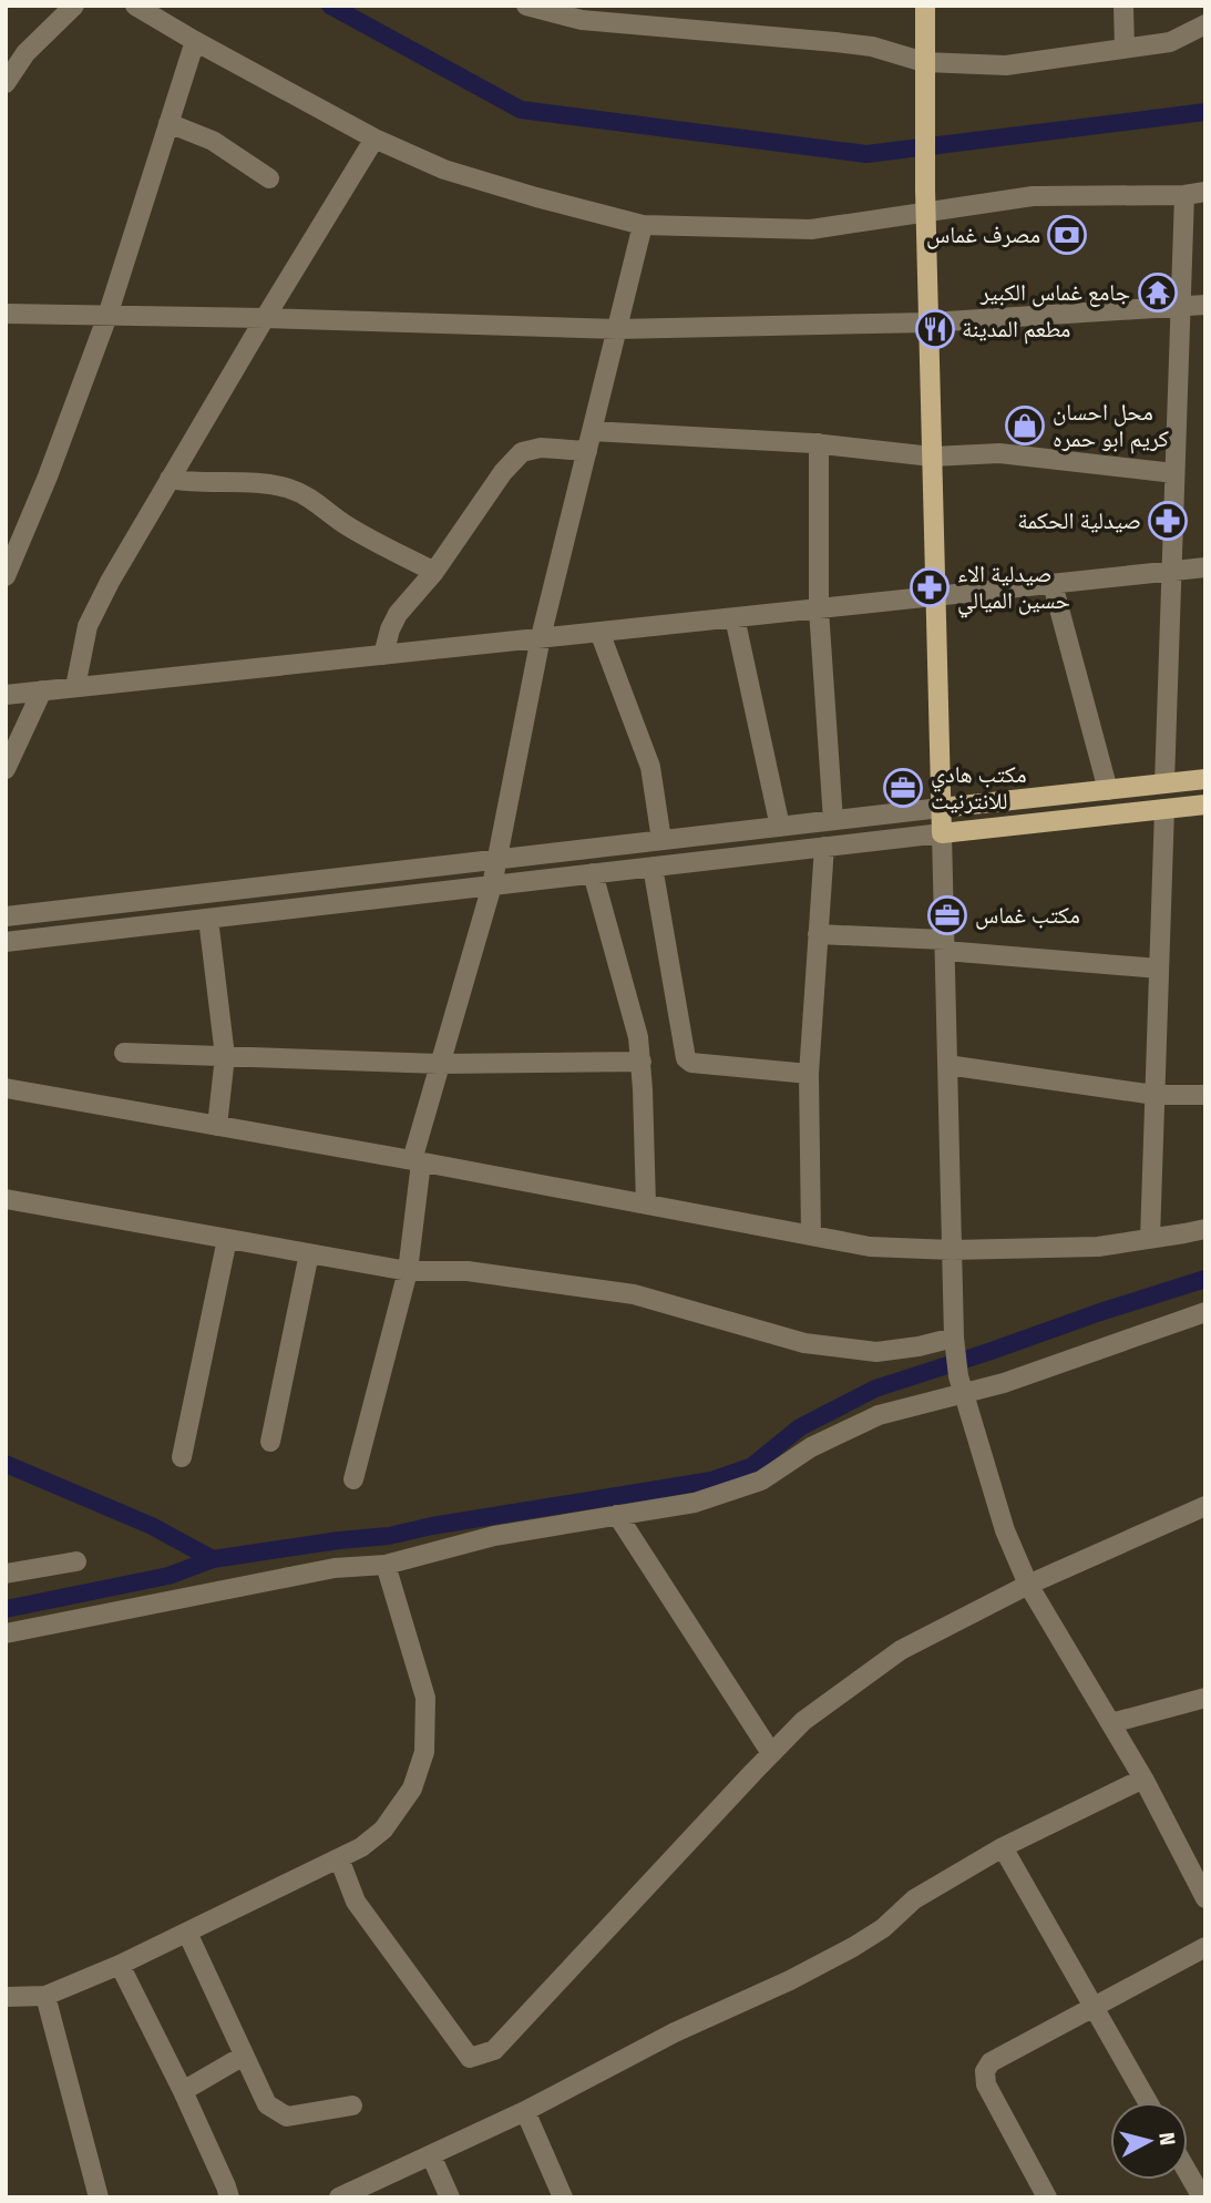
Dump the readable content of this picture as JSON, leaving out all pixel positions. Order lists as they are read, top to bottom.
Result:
{
  "places": {
    "bank": ["مصرف غماس"],
    "temple": ["جامع غماس الكبير"],
    "restaurant": ["مطعم المدينة"],
    "shop": ["محل احسان كريم ابو حمره"],
    "pharmacy": ["صيدلية الحكمة", "صيدلية الاء حسين الميالي"],
    "office": ["مكتب هادي للانترنيت", "مكتب غماس"]
  },
  "north": "right"
}
